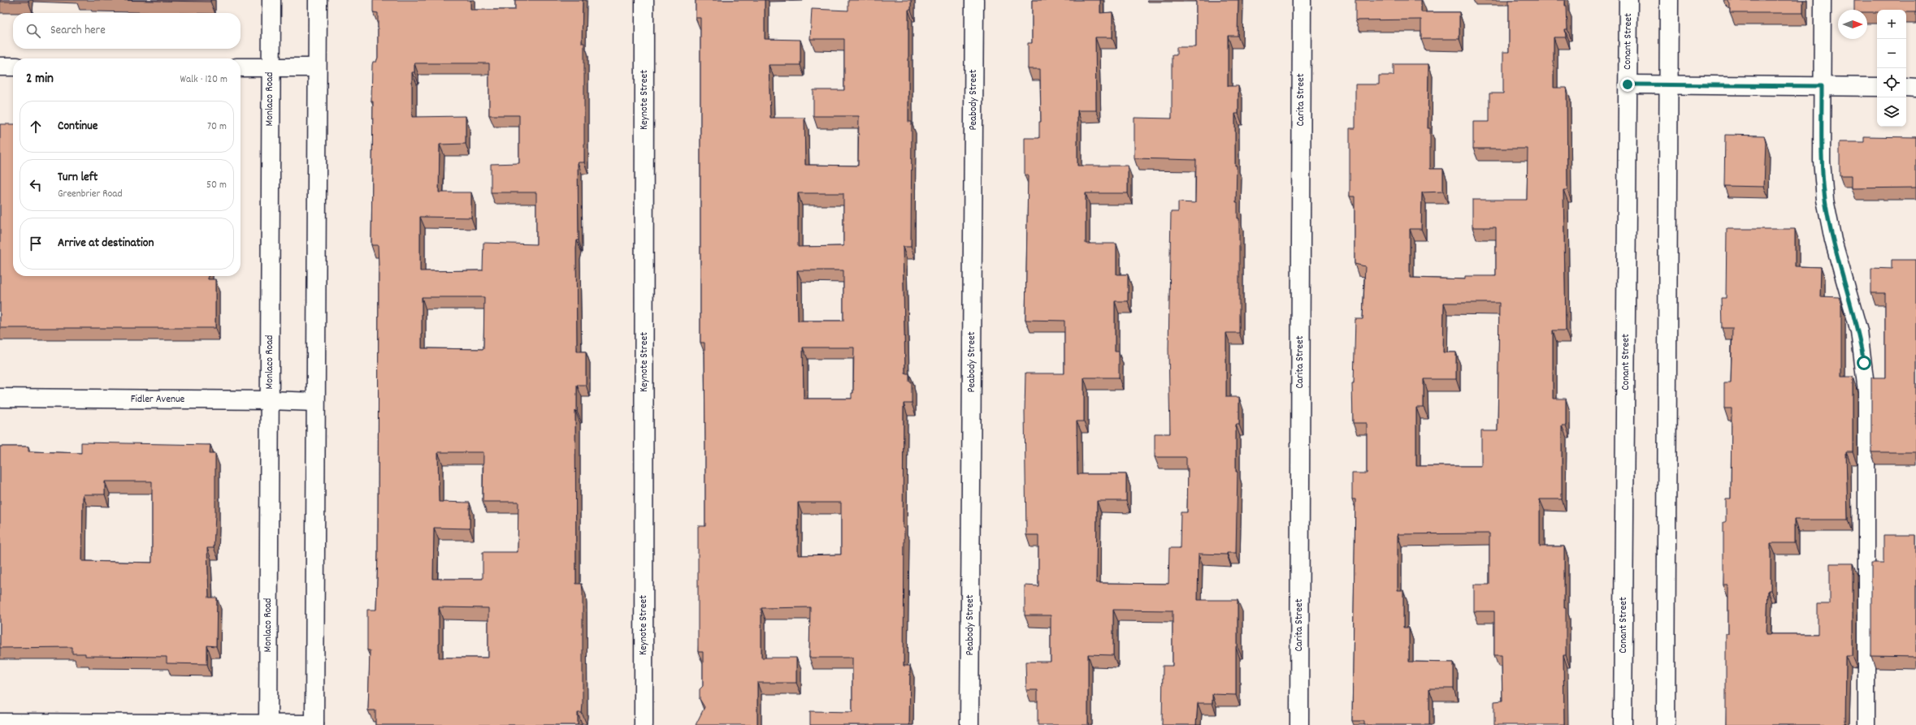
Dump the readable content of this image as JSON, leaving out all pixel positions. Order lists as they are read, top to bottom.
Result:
{
  "streets": {
    "street": [
      "Conant Street",
      "Monlaco Road",
      "Keynote Street",
      "Peabody Street",
      "Carita Street",
      "Fidler Avenue"
    ]
  },
  "crossings": [
    ["Monlaco Road", "Fidler Avenue"]
  ],
  "north": "right",
  "page": {
    "map_buttons": ["+", "−"],
    "search": "Search here",
    "heading": ["2 min", "Walk · 120 m"],
    "list": [
      ["Continue", "70 m"],
      ["Turn left", "Greenbrier Road", "50 m"],
      "Arrive at destination"
    ]
  }
}
